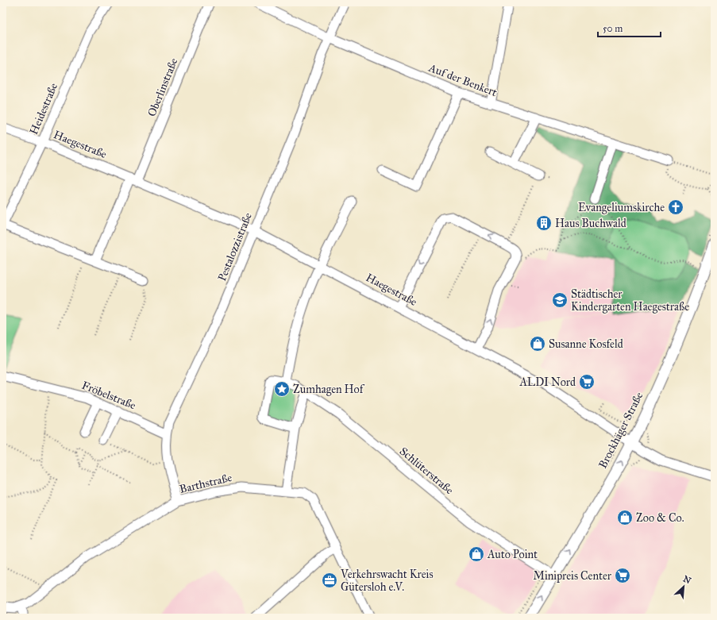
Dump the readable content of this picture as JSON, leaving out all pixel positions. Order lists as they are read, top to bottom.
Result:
{
  "streets": {
    "main road": ["Brockhäger Straße"],
    "street": [
      "Auf der Benkert",
      "Oberlinstraße",
      "Heidestraße",
      "Haegestraße",
      "Pestalozzistraße",
      "Fröbelstraße",
      "Schlüterstraße",
      "Barthstraße"
    ]
  },
  "crossings": [
    ["Auf der Benkert", "Pestalozzistraße"],
    ["Oberlinstraße", "Haegestraße"],
    ["Heidestraße", "Haegestraße"],
    ["Haegestraße", "Pestalozzistraße"],
    ["Haegestraße", "Brockhäger Straße"],
    ["Pestalozzistraße", "Fröbelstraße"],
    ["Pestalozzistraße", "Barthstraße"],
    ["Brockhäger Straße", "Schlüterstraße"]
  ],
  "one_way": ["Brockhäger Straße"],
  "places": {
    "church": ["Evangeliumskirche"],
    "building": ["Haus Buchwald"],
    "school or university": ["Städtischer Kindergarten Haegestraße"],
    "shop": ["Susanne Kosfeld", "Zoo & Co.", "Auto Point"],
    "supermarket": ["ALDI Nord", "Minipreis Center"],
    "place": ["Zumhagen Hof"],
    "office": ["Verkehrswacht Kreis Gütersloh e.V."]
  },
  "scale_bar": "50 m",
  "north": "top right"
}
